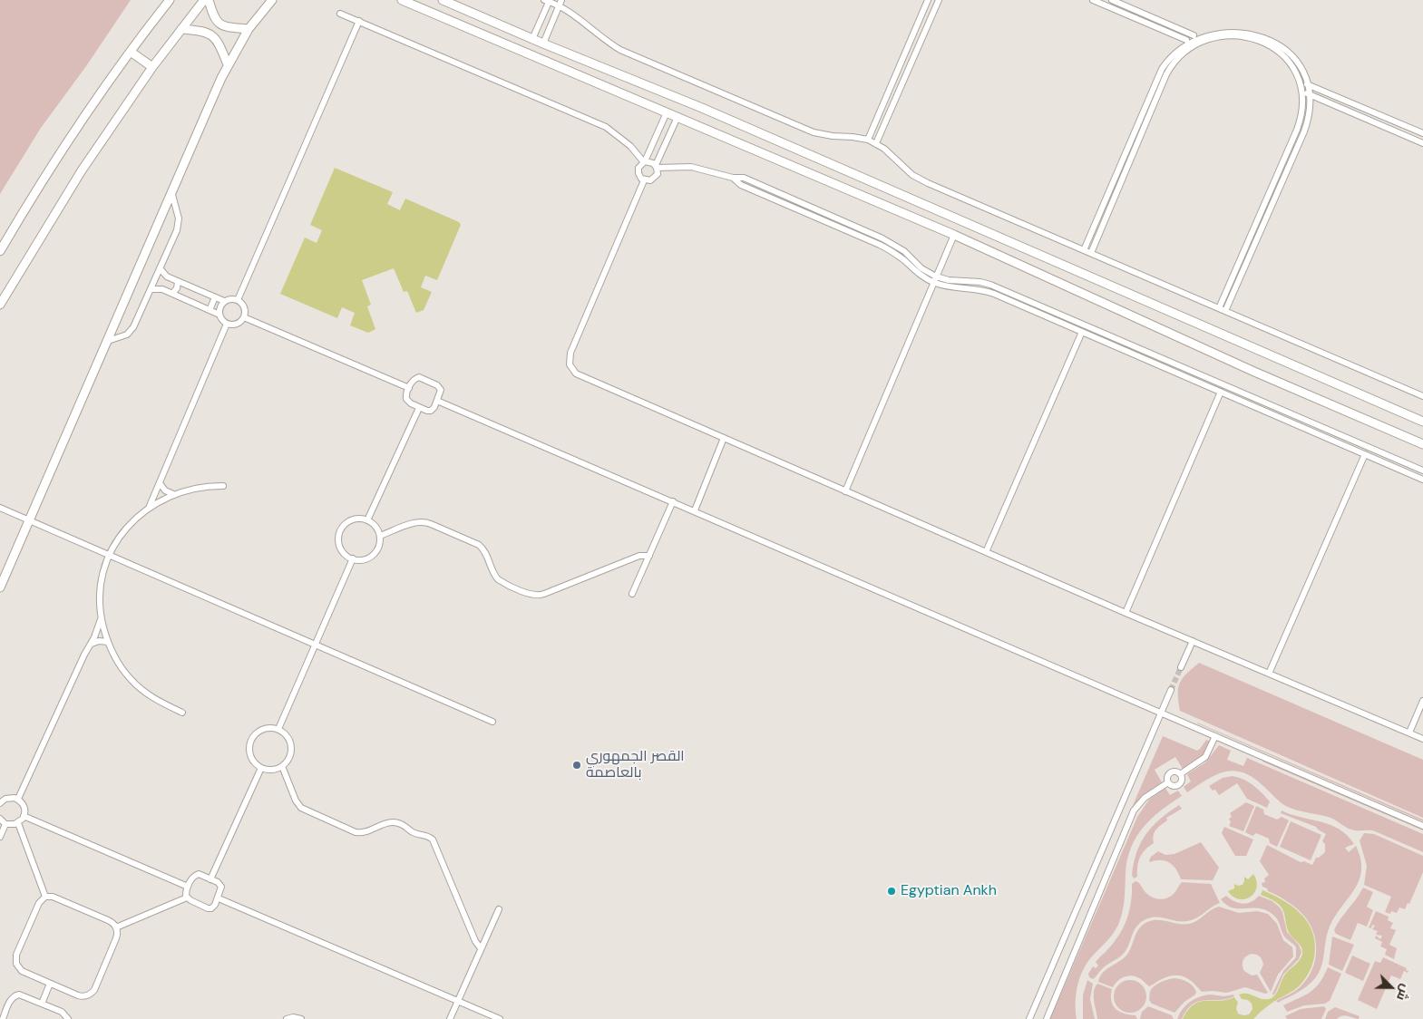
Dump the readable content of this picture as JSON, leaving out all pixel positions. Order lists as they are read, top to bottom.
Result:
{
  "places": ["القصر الجمهوري بالعاصمة", "Egyptian Ankh"],
  "north": "bottom right"
}
